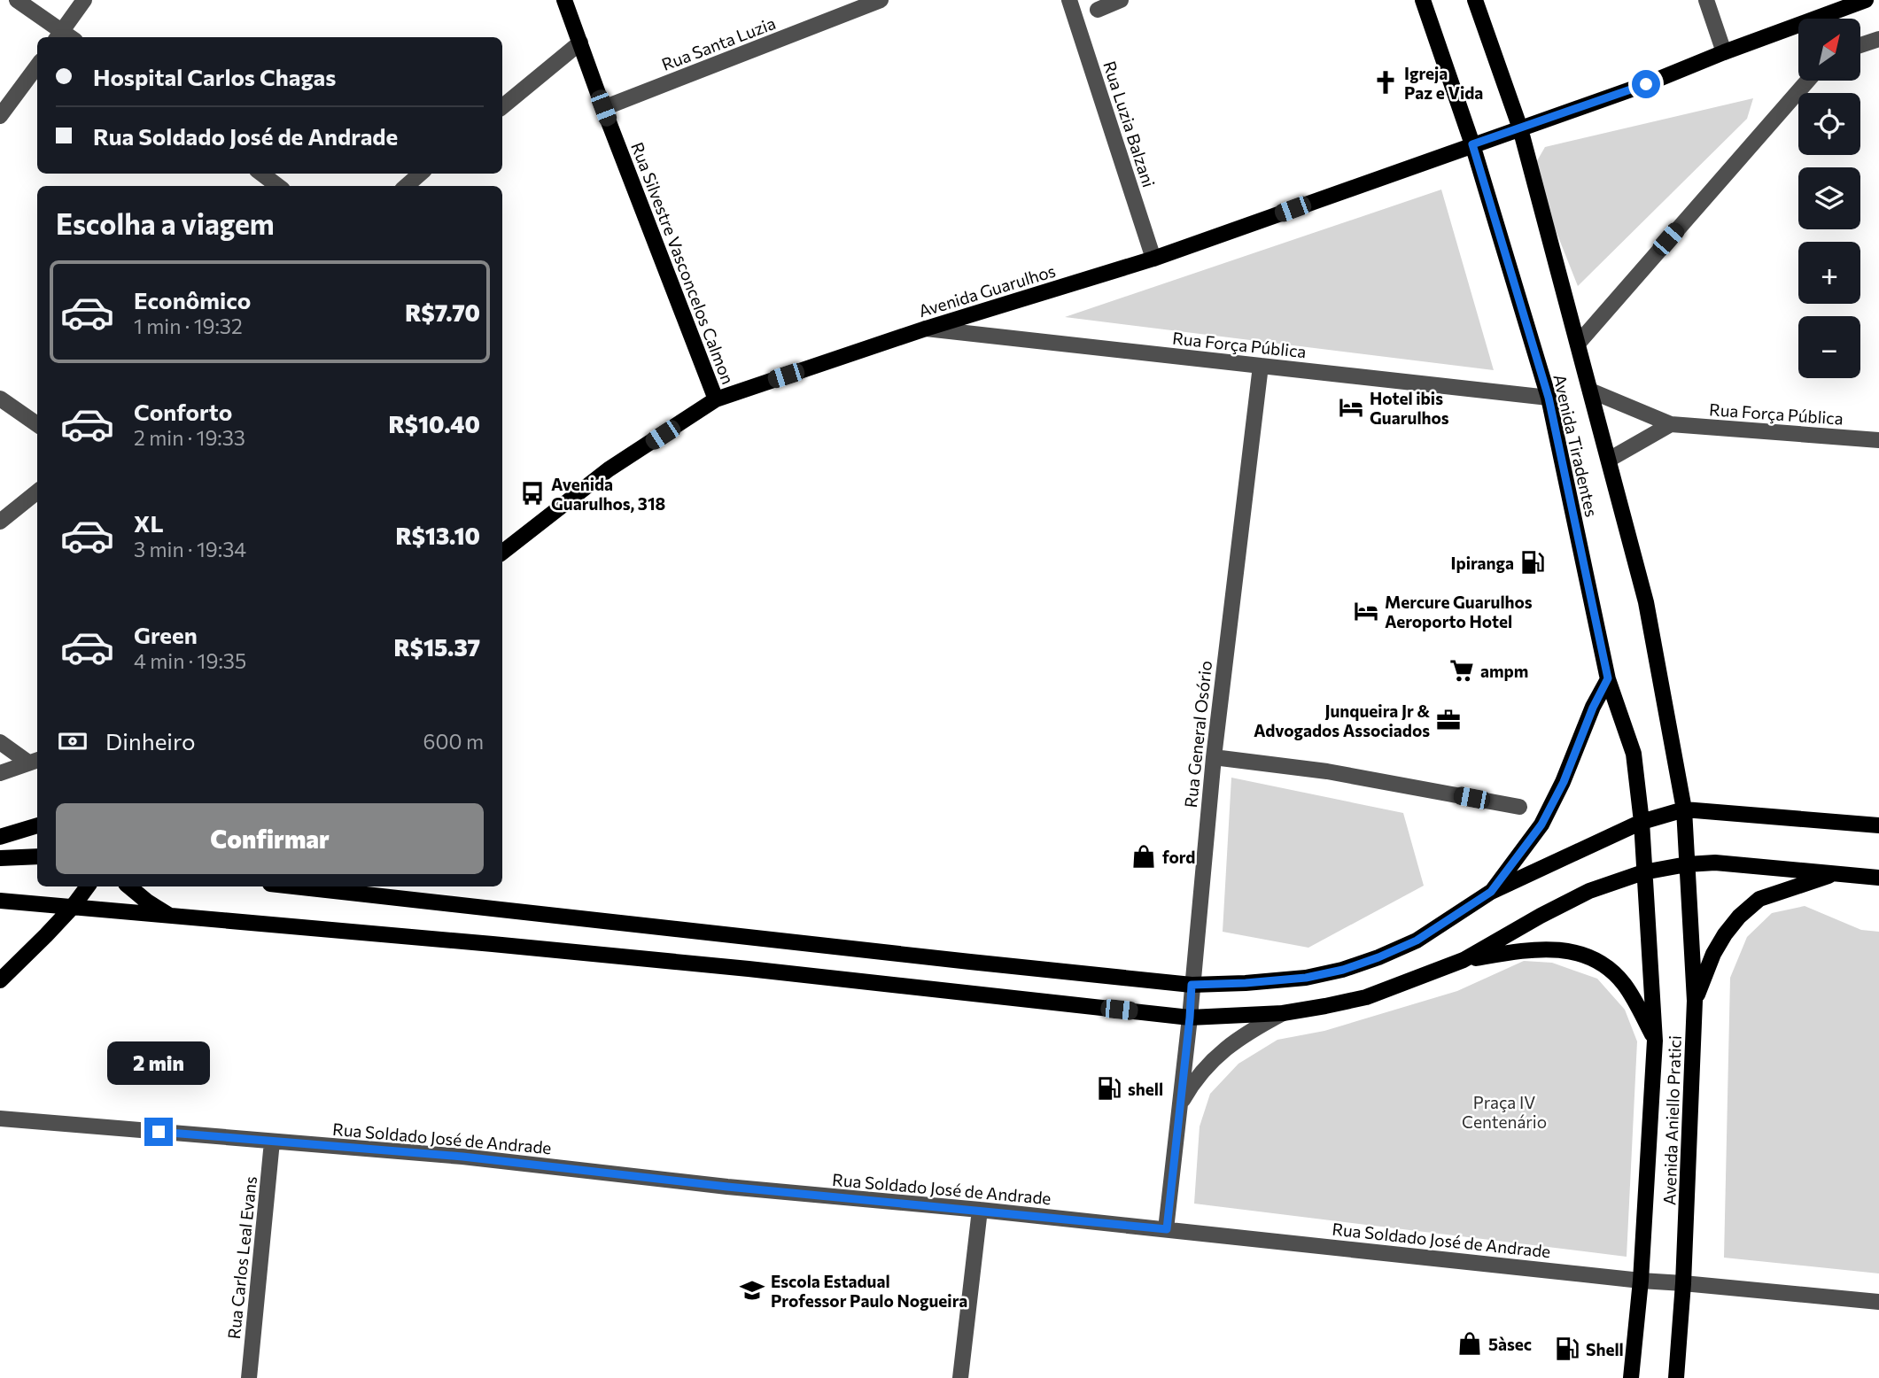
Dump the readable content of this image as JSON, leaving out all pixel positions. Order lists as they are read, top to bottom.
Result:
{
  "streets": {
    "main road": [
      "Rua Silvestre Vasconcelos Calmon",
      "Avenida Guarulhos",
      "Avenida Tiradentes",
      "Avenida Aniello Pratici"
    ],
    "street": [
      "Rua Santa Luzia",
      "Rua Luzia Balzani",
      "Rua Força Pública",
      "Rua General Osório",
      "Rua Soldado José de Andrade",
      "Rua Carlos Leal Evans"
    ]
  },
  "crossings": [
    ["Rua Santa Luzia", "Rua Silvestre Vasconcelos Calmon"],
    ["Rua Luzia Balzani", "Avenida Guarulhos"],
    ["Rua Silvestre Vasconcelos Calmon", "Avenida Guarulhos"],
    ["Avenida Guarulhos", "Rua Força Pública"],
    ["Avenida Guarulhos", "Avenida Tiradentes"],
    ["Rua Força Pública", "Avenida Tiradentes"],
    ["Rua Força Pública", "Rua General Osório"],
    ["Avenida Tiradentes", "Avenida Aniello Pratici"],
    ["Rua General Osório", "Rua Soldado José de Andrade"],
    ["Avenida Aniello Pratici", "Rua Soldado José de Andrade"],
    ["Rua Soldado José de Andrade", "Rua Carlos Leal Evans"]
  ],
  "parks": ["Praça IV Centenário"],
  "places": {
    "church": ["Igreja Paz e Vida"],
    "hotel": ["Hotel ibis Guarulhos", "Mercure Guarulhos Aeroporto Hotel"],
    "bus stop": ["Avenida Guarulhos, 318"],
    "fuel station": ["Ipiranga", "shell", "Shell"],
    "supermarket": ["ampm"],
    "office": ["Junqueira Jr & Advogados Associados"],
    "shop": ["ford", "5àsec"],
    "school or university": ["Escola Estadual Professor Paulo Nogueira"]
  },
  "north": "top right",
  "page": {
    "map_buttons": ["+", "−"],
    "banner": ["Hospital Carlos Chagas", "Rua Soldado José de Andrade"],
    "heading": "Escolha a viagem",
    "list": [
      {
        "name": "Econômico",
        "note": "1 min · 19:32",
        "value": "R$7.70"
      },
      {
        "name": "Conforto",
        "note": "2 min · 19:33",
        "value": "R$10.40"
      },
      {
        "name": "XL",
        "note": "3 min · 19:34",
        "value": "R$13.10"
      },
      {
        "name": "Green",
        "note": "4 min · 19:35",
        "value": "R$15.37"
      }
    ],
    "pay": ["Dinheiro", "600 m"],
    "buttons": "Confirmar",
    "bubble": "2 min"
  }
}
